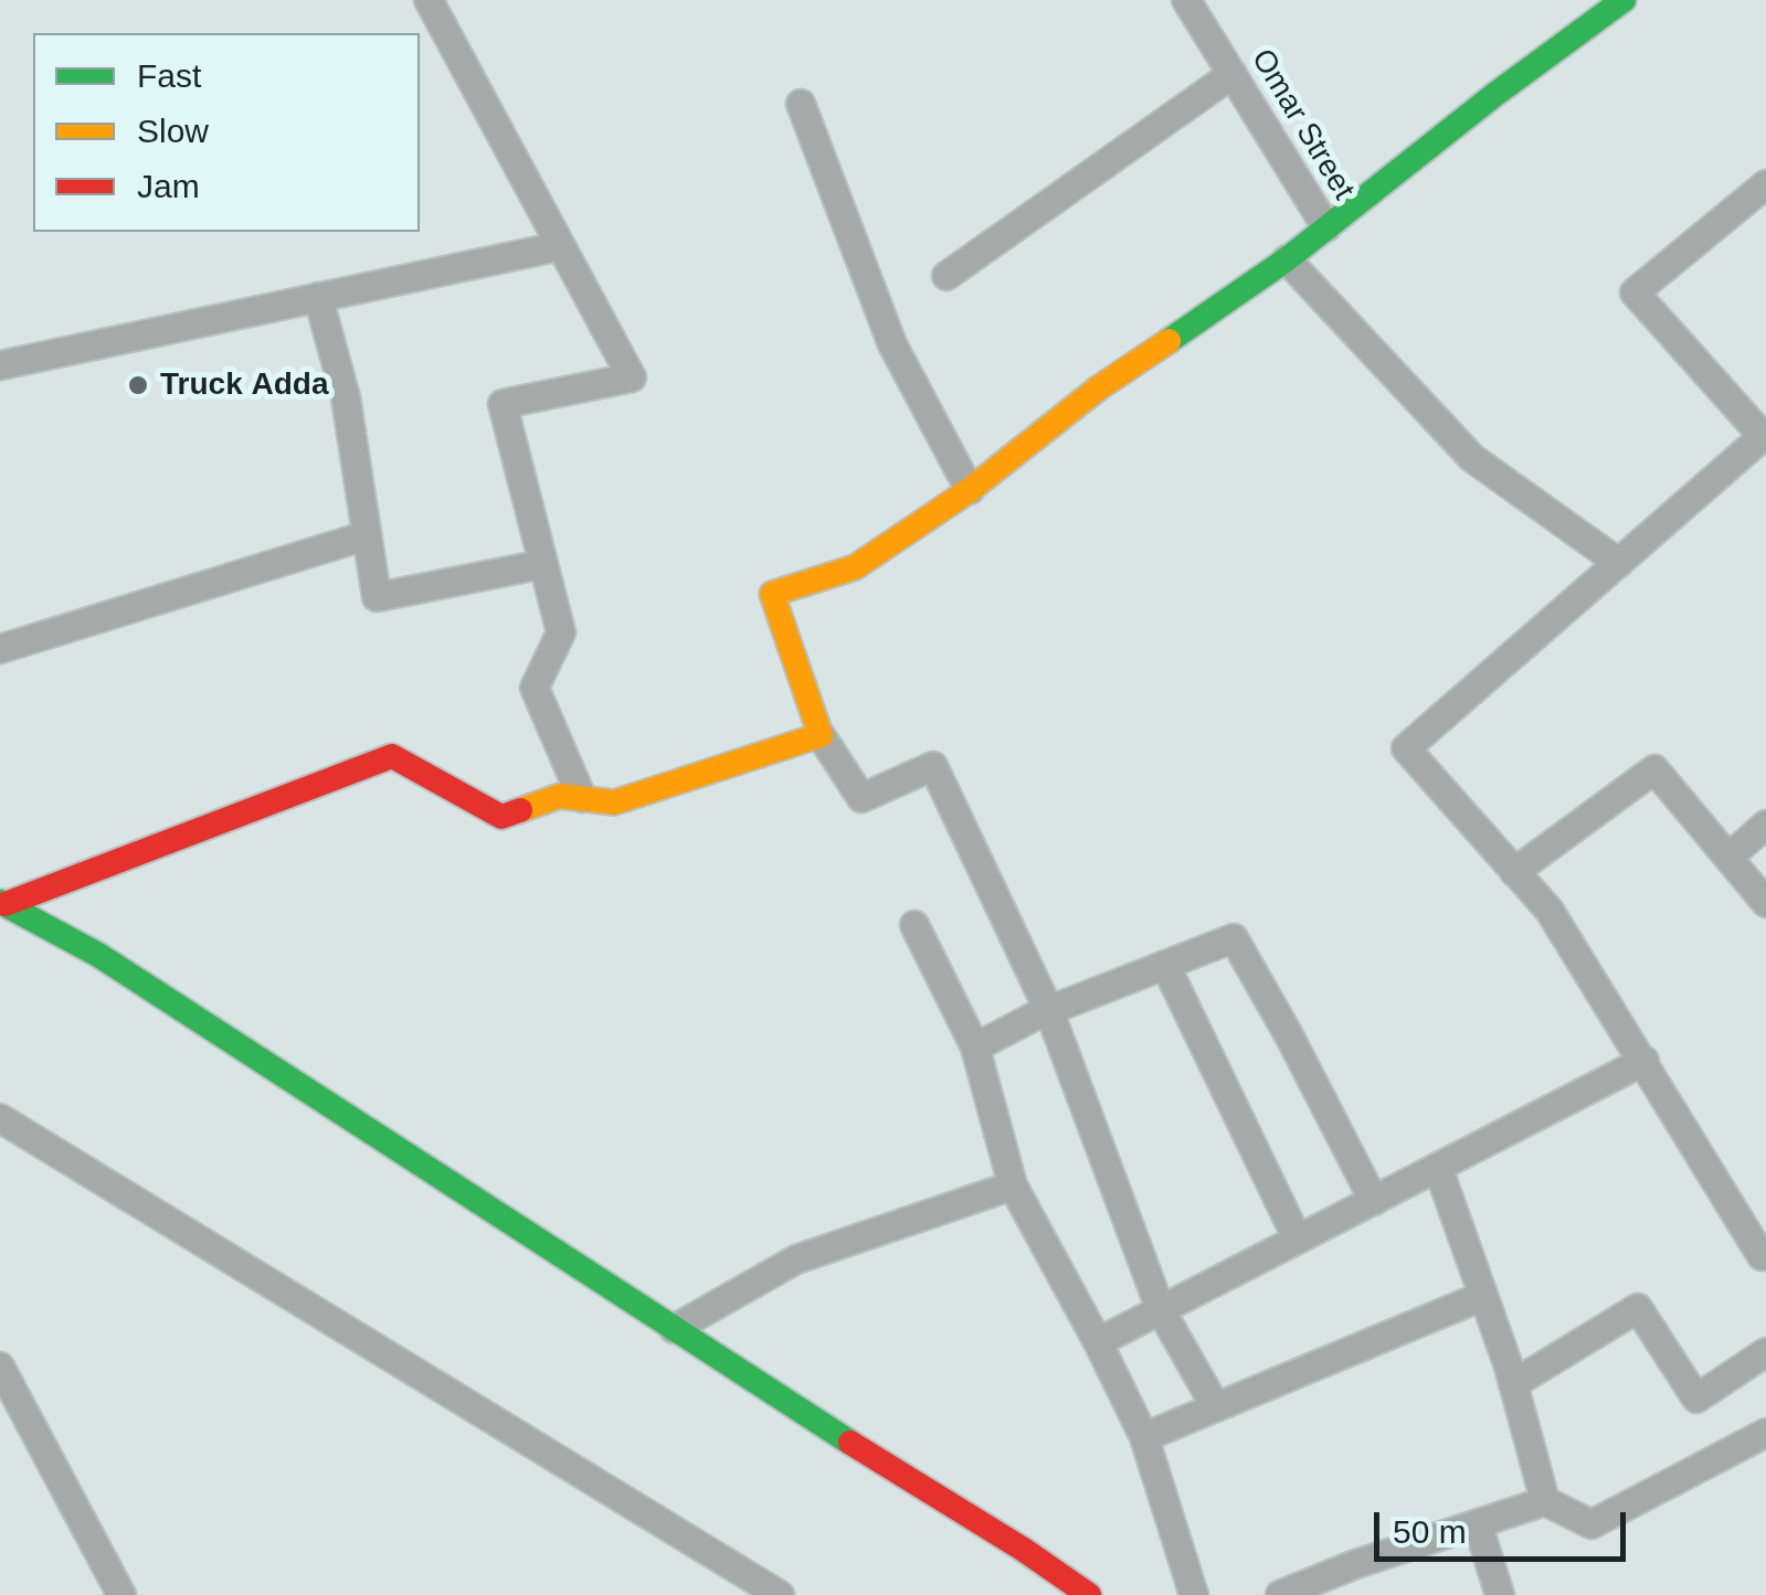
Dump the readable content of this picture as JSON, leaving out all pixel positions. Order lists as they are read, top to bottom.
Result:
{
  "streets": {
    "street": ["Omar Street"]
  },
  "places": ["Truck Adda"],
  "legend": ["Fast", "Slow", "Jam"],
  "scale_bar": "50 m"
}
